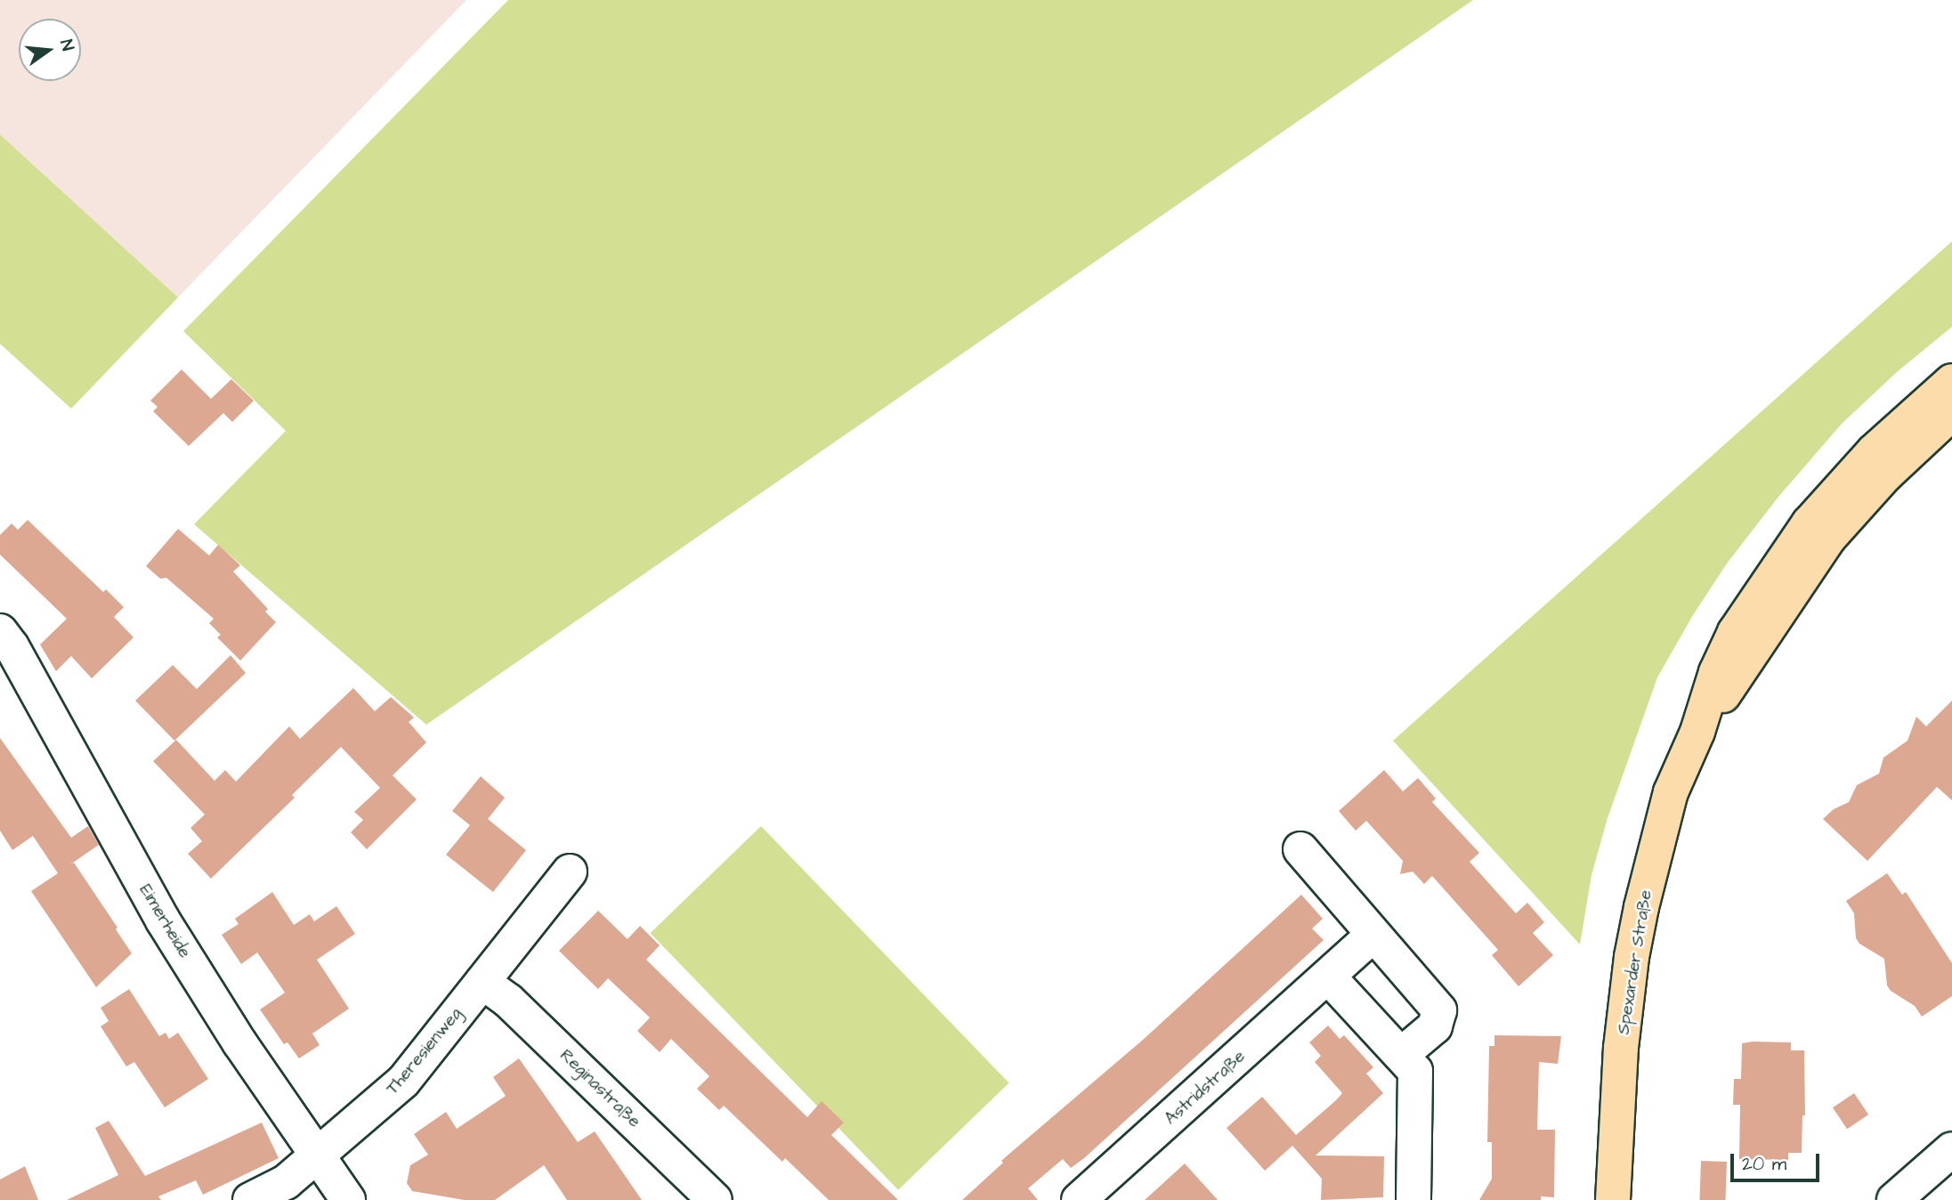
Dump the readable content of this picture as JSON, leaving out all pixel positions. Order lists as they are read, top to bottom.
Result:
{
  "streets": {
    "main road": ["Spexarder Straße"],
    "street": [
      "Eimerheide",
      "Theresienweg",
      "Astridstraße",
      "Reginastraße"
    ]
  },
  "crossings": [
    ["Eimerheide", "Theresienweg"],
    ["Theresienweg", "Reginastraße"]
  ],
  "scale_bar": "20 m",
  "north": "right"
}
